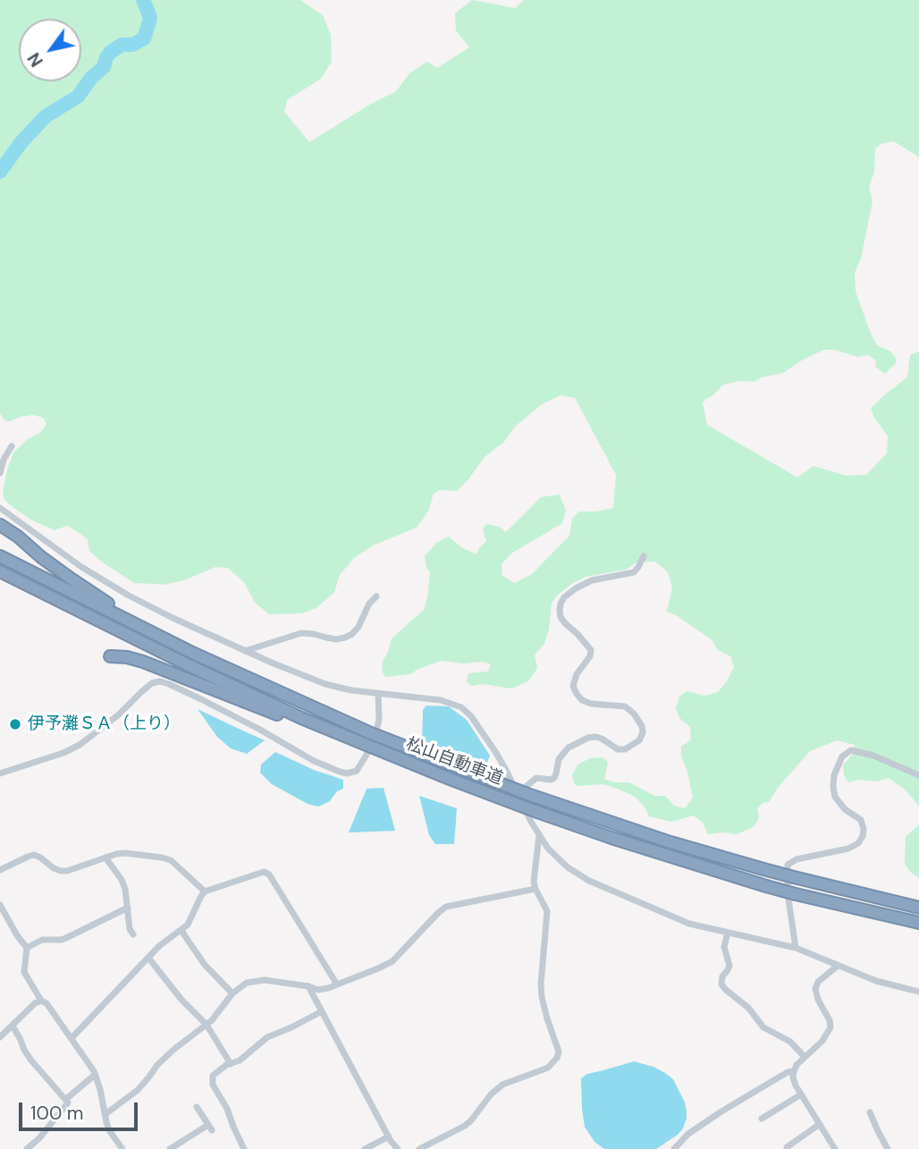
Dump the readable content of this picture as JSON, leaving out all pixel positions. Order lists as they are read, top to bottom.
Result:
{
  "streets": {
    "highway": ["松山自動車道"]
  },
  "places": ["伊予灘ＳＡ（上り）"],
  "scale_bar": "100 m",
  "north": "bottom left"
}
